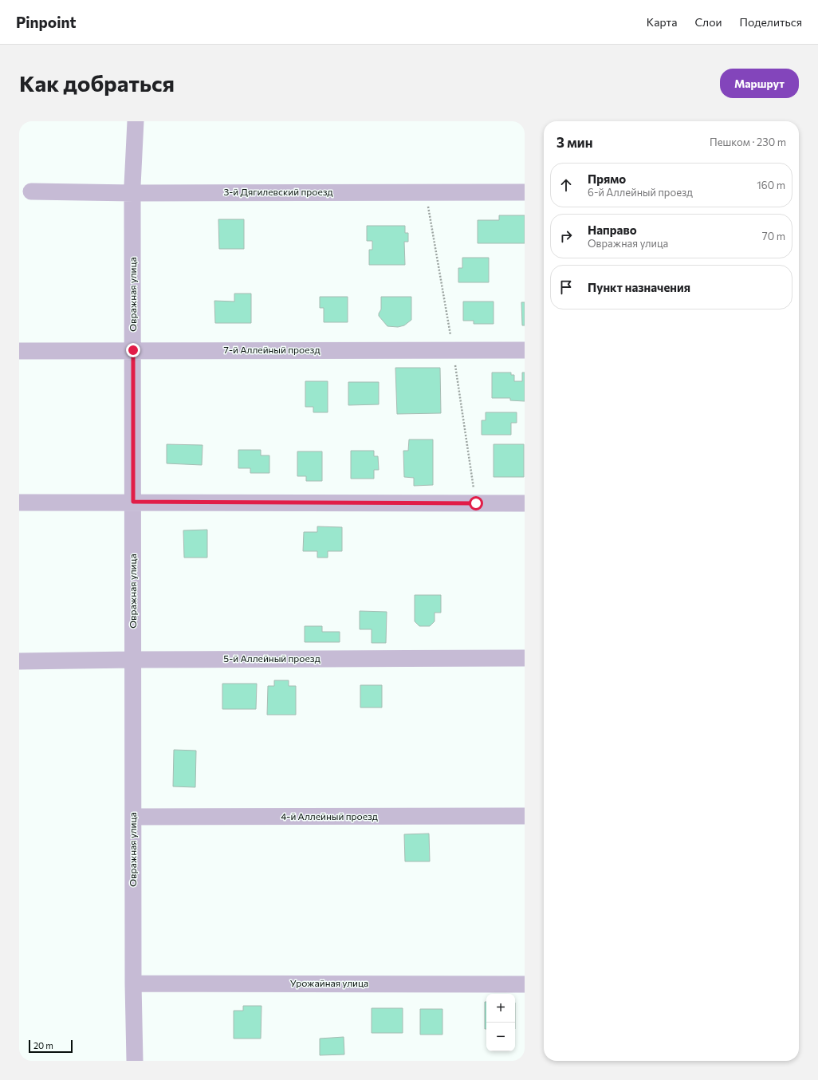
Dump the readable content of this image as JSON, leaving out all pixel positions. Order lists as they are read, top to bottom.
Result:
{
  "streets": {
    "street": [
      "3-й Дягилевский проезд",
      "Овражная улица",
      "7-й Аллейный проезд",
      "5-й Аллейный проезд",
      "4-й Аллейный проезд",
      "Урожайная улица"
    ]
  },
  "crossings": [
    ["3-й Дягилевский проезд", "Овражная улица"],
    ["Овражная улица", "7-й Аллейный проезд"],
    ["Овражная улица", "5-й Аллейный проезд"],
    ["Овражная улица", "4-й Аллейный проезд"],
    ["Овражная улица", "Урожайная улица"]
  ],
  "scale_bar": "20 m",
  "page": {
    "header": "Pinpoint",
    "nav": ["Карта", "Слои", "Поделиться"],
    "buttons": "Маршрут",
    "title": "Как добраться",
    "heading": ["3 мин", "Пешком · 230 m"],
    "list": [
      ["Прямо", "6-й Аллейный проезд", "160 m"],
      ["Направо", "Овражная улица", "70 m"],
      "Пункт назначения"
    ],
    "map_buttons": ["+", "−"],
    "scale": "20 m"
  }
}
